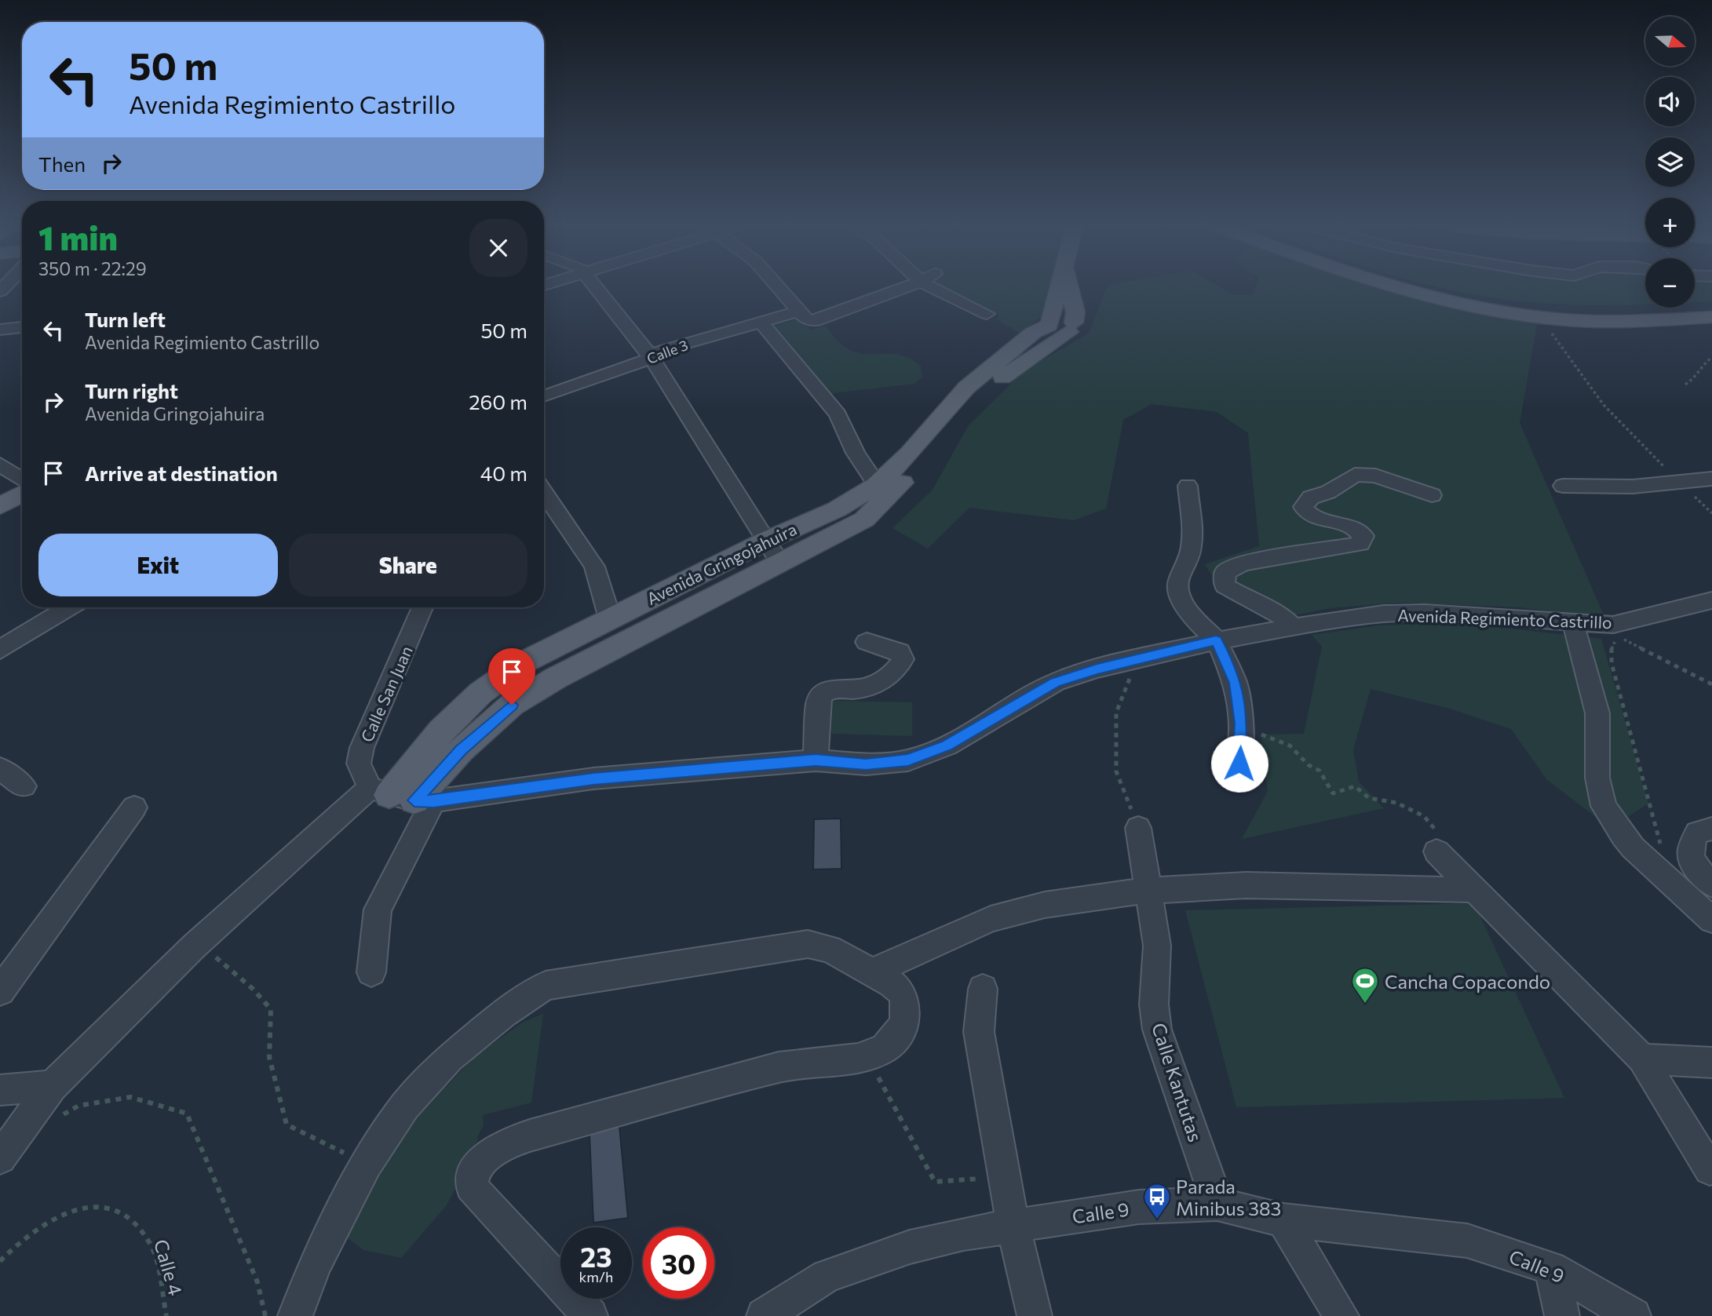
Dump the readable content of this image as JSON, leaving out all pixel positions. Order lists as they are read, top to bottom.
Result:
{
  "streets": {
    "main road": ["Avenida Gringojahuira"],
    "street": [
      "Calle 3",
      "Avenida Regimiento Castrillo",
      "Calle San Juan",
      "Calle Kantutas",
      "Calle 9"
    ],
    "path": ["Calle 4"]
  },
  "crossings": [
    ["Avenida Gringojahuira", "Avenida Regimiento Castrillo"],
    ["Avenida Gringojahuira", "Calle San Juan"],
    ["Avenida Regimiento Castrillo", "Calle San Juan"],
    ["Calle Kantutas", "Calle 9"]
  ],
  "places": {
    "sports": ["Cancha Copacondo"],
    "bus stop": ["Parada Minibus 383"]
  },
  "north": "right",
  "page": {
    "map_buttons": ["+", "−"],
    "turn": ["50 m", "Avenida Regimiento Castrillo"],
    "then": "Then",
    "heading": ["1 min", "350 m · 22:29"],
    "list": [
      {
        "name": "Turn left",
        "note": "Avenida Regimiento Castrillo",
        "value": "50 m"
      },
      {
        "name": "Turn right",
        "note": "Avenida Gringojahuira",
        "value": "260 m"
      },
      {
        "name": "Arrive at destination",
        "value": "40 m"
      }
    ],
    "buttons": ["Exit", "Share"],
    "speed": "23 km/h",
    "limit": "30"
  }
}
